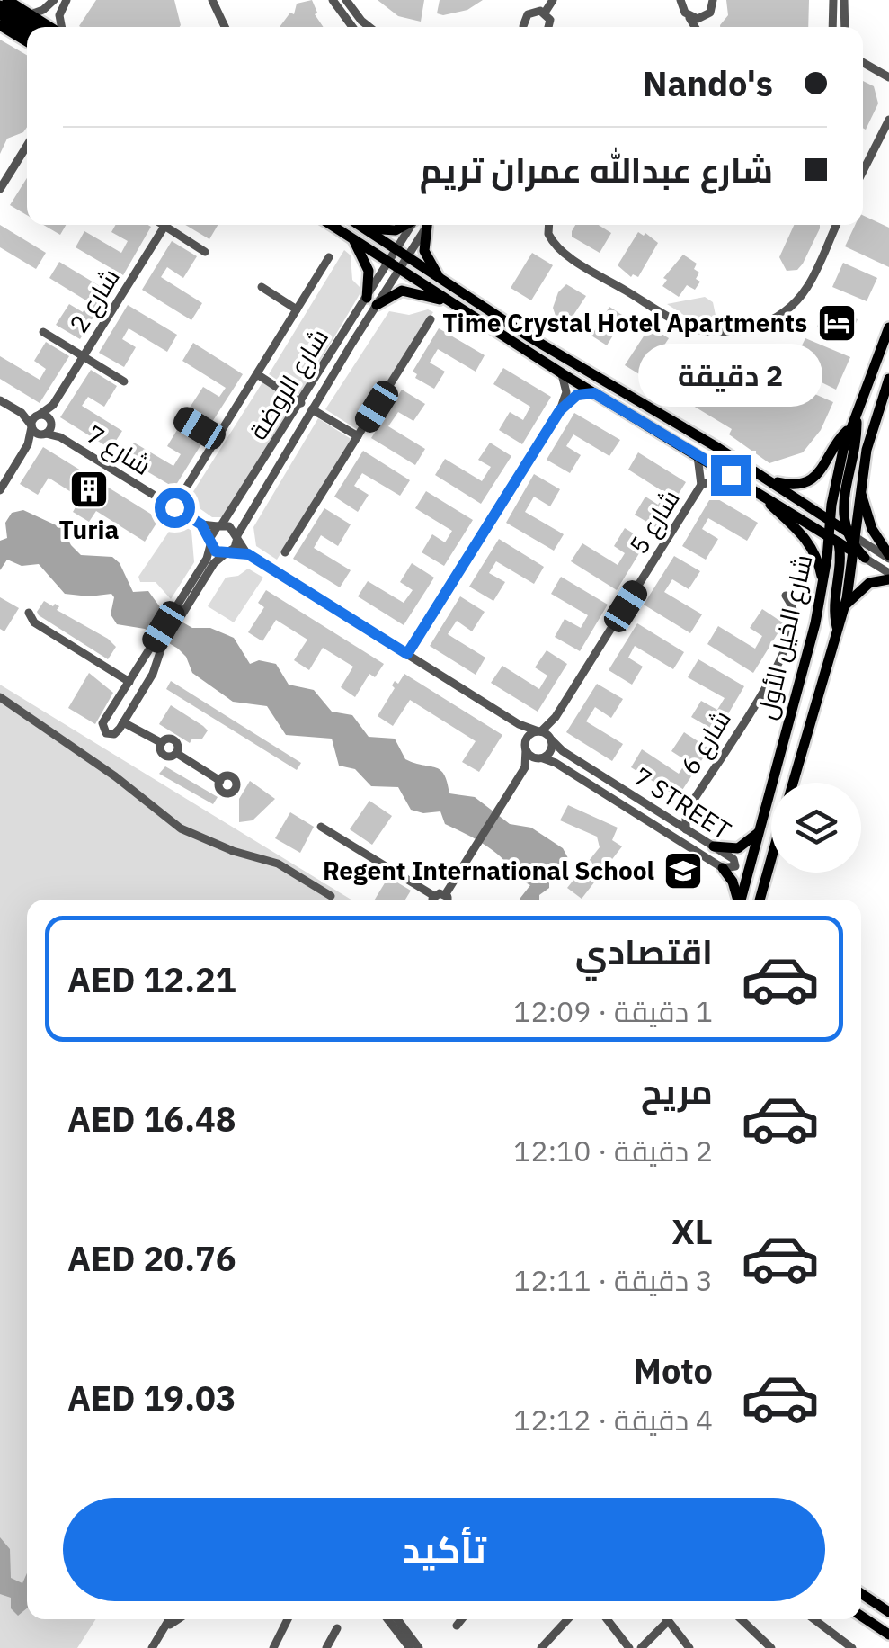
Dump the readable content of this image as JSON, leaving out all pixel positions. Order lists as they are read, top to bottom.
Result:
{
  "streets": {
    "main road": ["شارع الخيل الأول"],
    "street": [
      "شارع 2",
      "شارع الروضة",
      "شارع 7",
      "شارع 5",
      "شارع 6",
      "7 STREET"
    ]
  },
  "crossings": [
    ["شارع 2", "شارع 7"],
    ["شارع الروضة", "شارع 7"],
    ["شارع 5", "7 STREET"],
    ["شارع 6", "7 STREET"]
  ],
  "places": {
    "hotel": ["Time Crystal Hotel Apartments"],
    "building": ["Turia"],
    "school or university": ["Regent International School"]
  },
  "page": {
    "banner": ["Nando's", "شارع عبدالله عمران تريم"],
    "bubble": "2 دقيقة",
    "list": [
      {
        "name": "اقتصادي",
        "note": "1 دقيقة · 12:09",
        "value": "AED 12.21"
      },
      {
        "name": "مريح",
        "note": "2 دقيقة · 12:10",
        "value": "AED 16.48"
      },
      {
        "name": "XL",
        "note": "3 دقيقة · 12:11",
        "value": "AED 20.76"
      },
      {
        "name": "Moto",
        "note": "4 دقيقة · 12:12",
        "value": "AED 19.03"
      }
    ],
    "buttons": "تأكيد"
  }
}
